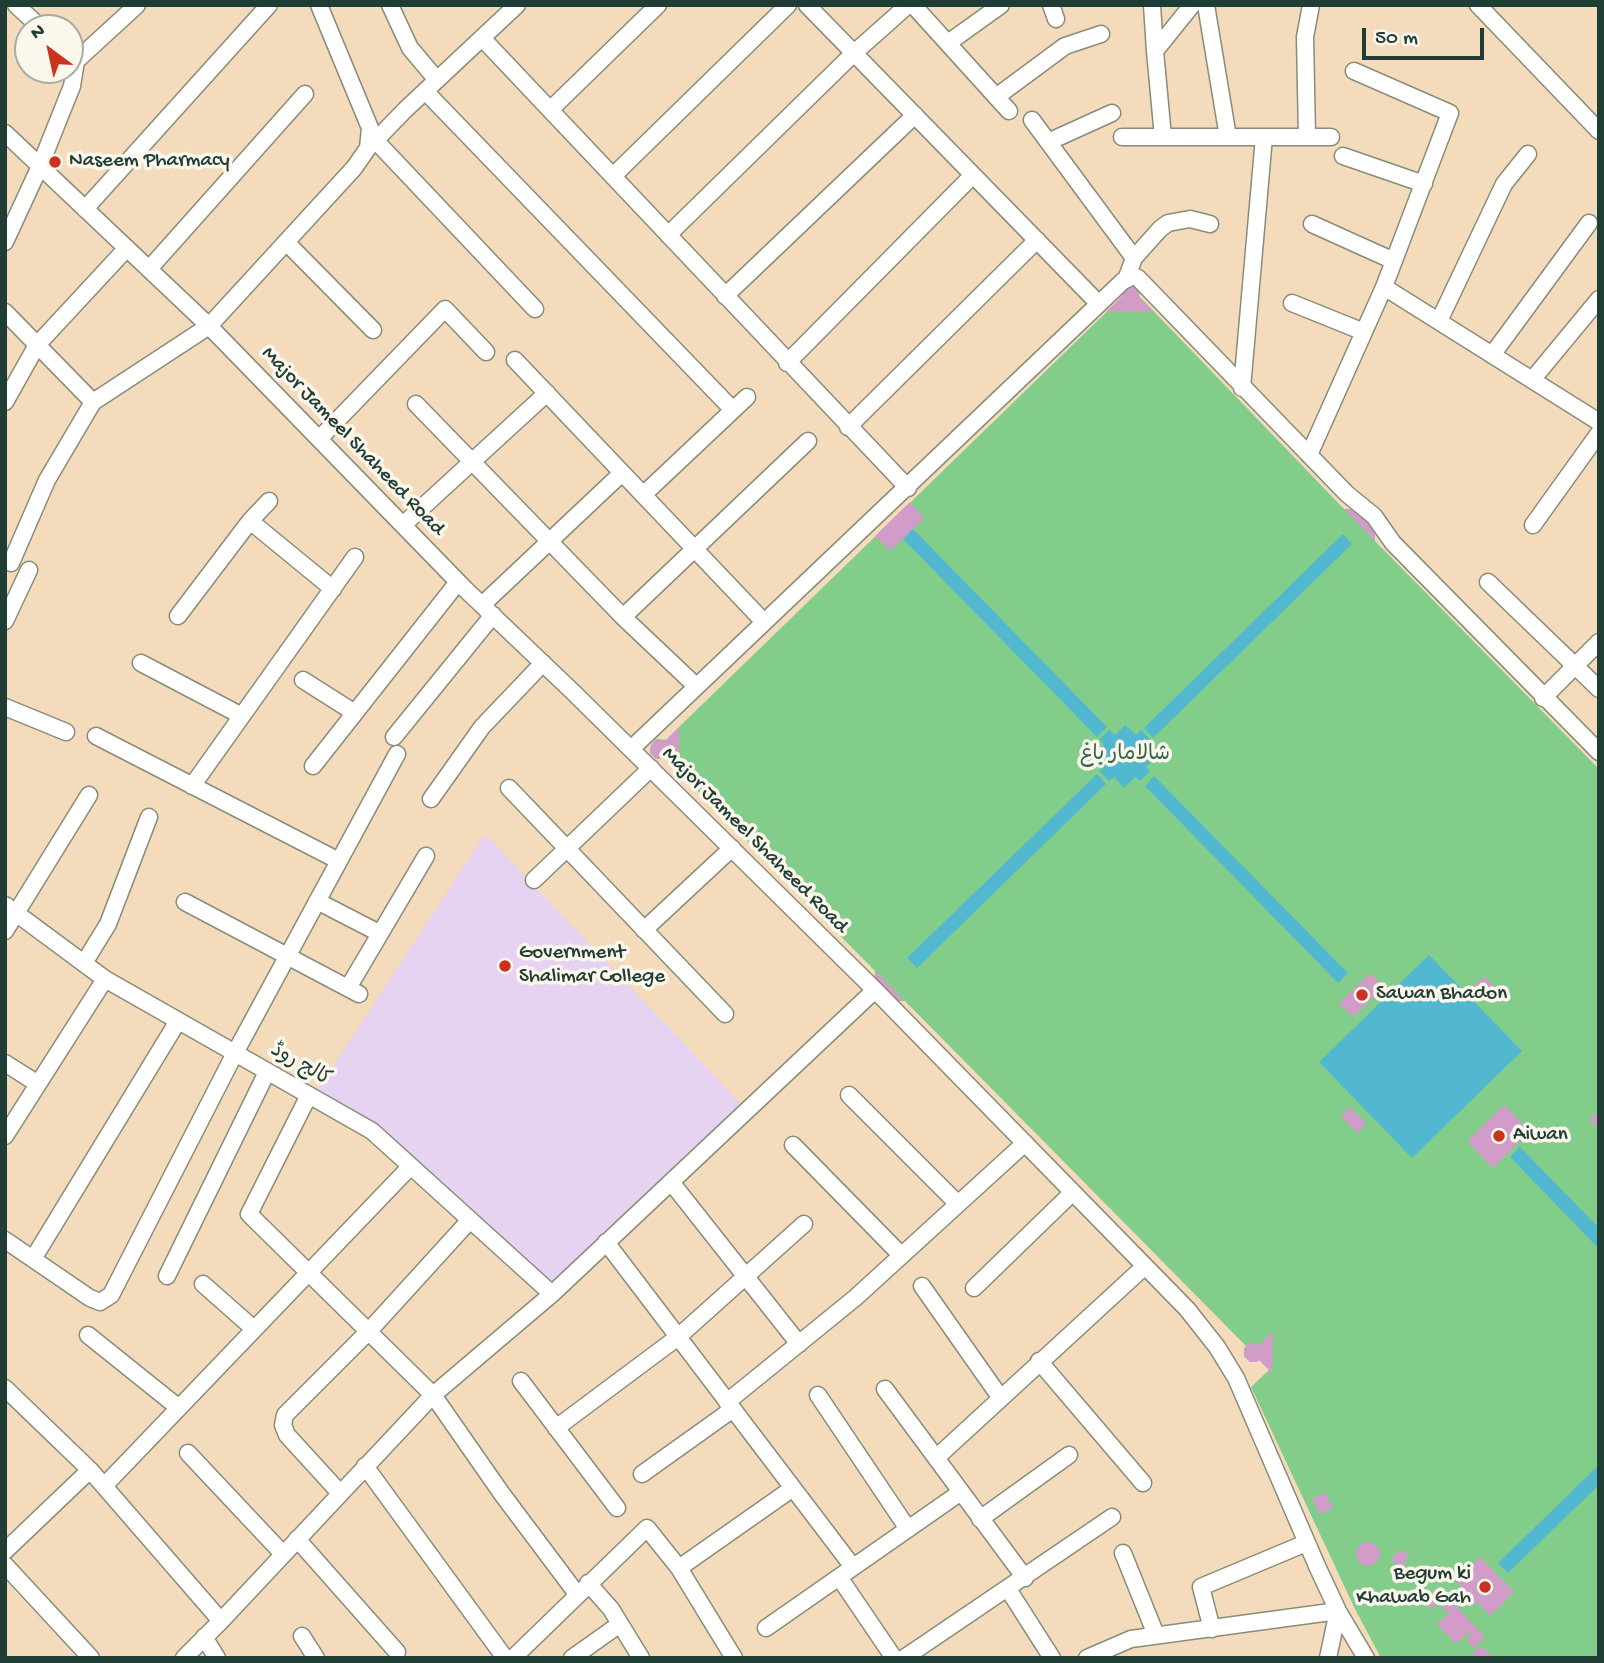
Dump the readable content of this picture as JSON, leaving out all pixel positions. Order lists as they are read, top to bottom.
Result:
{
  "streets": {
    "street": ["Major Jameel Shaheed Road", "کالج روڈ"]
  },
  "parks": ["شالامار باغ"],
  "places": [
    "Naseem Pharmacy",
    "Government Shalimar College",
    "Sawan Bhadon",
    "Aiwan",
    "Begum ki Khawab Gah"
  ],
  "scale_bar": "50 m",
  "north": "top left"
}
